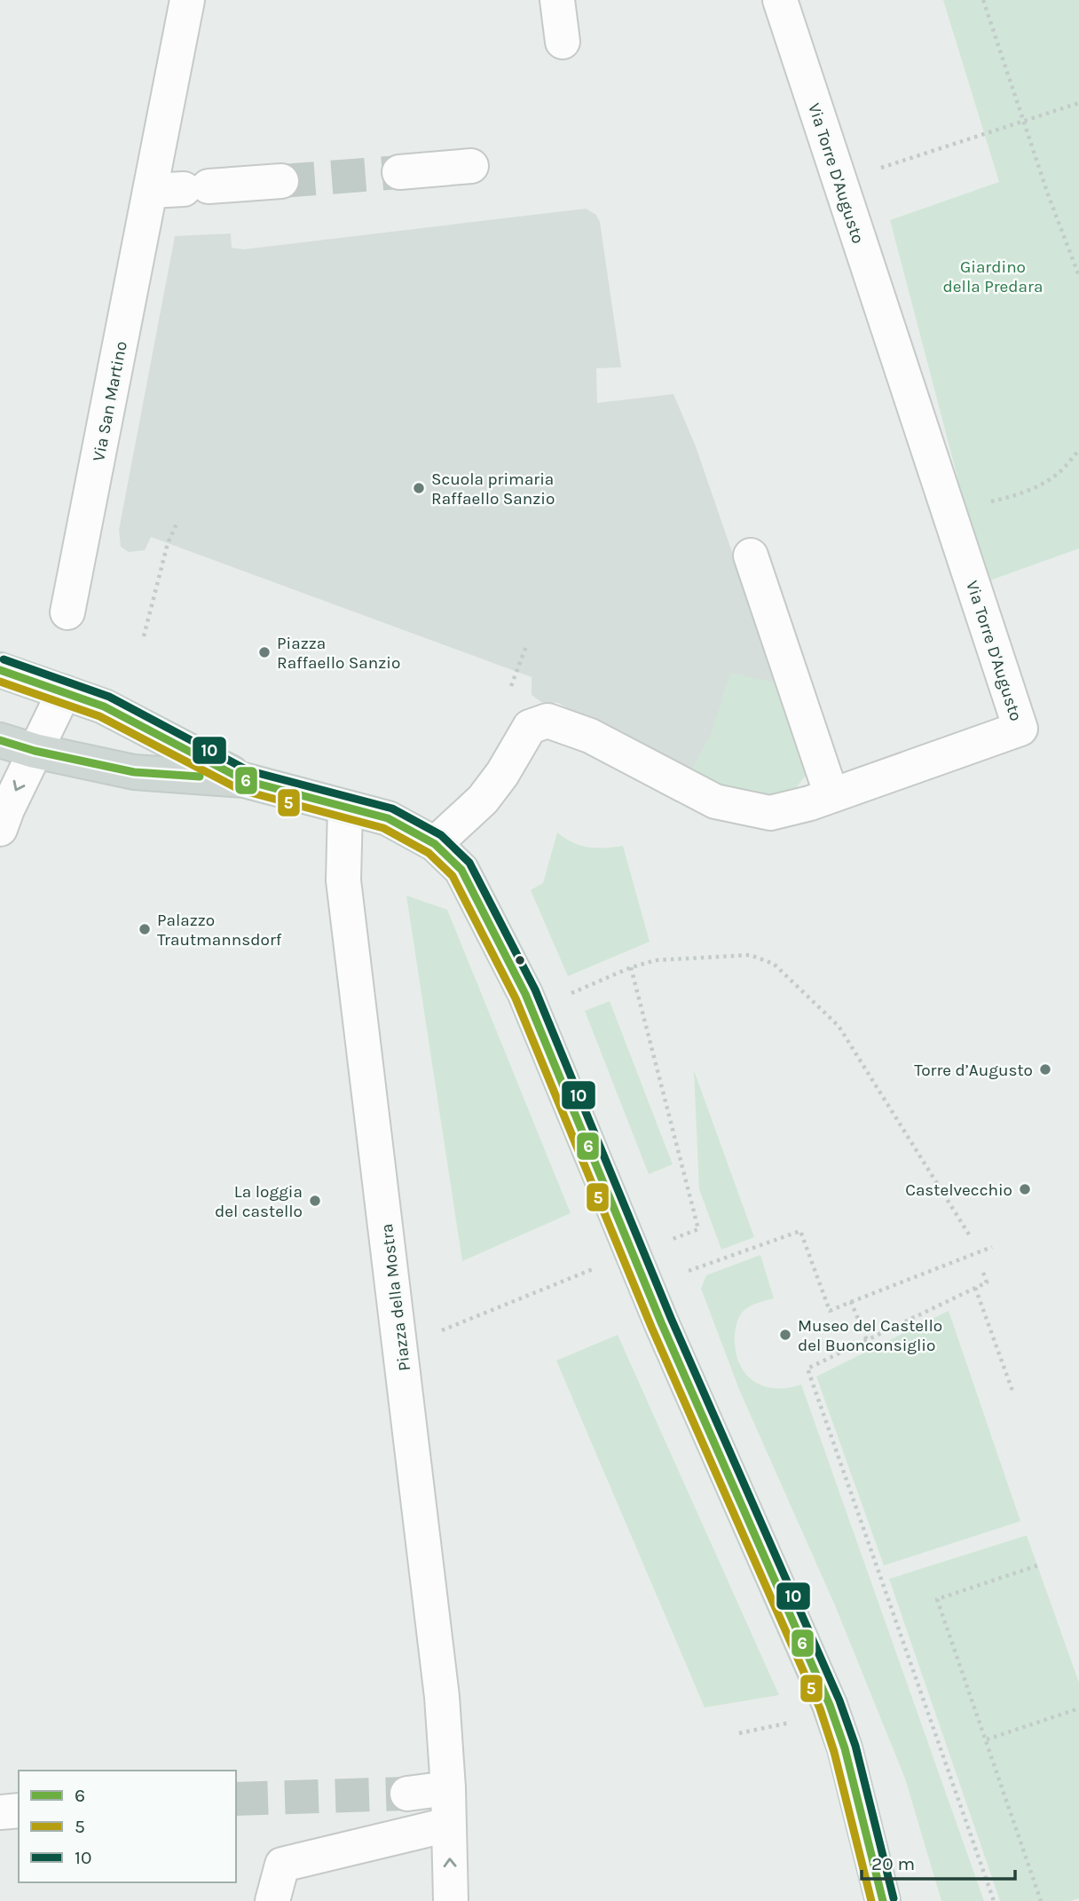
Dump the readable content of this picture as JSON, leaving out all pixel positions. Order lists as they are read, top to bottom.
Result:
{
  "streets": {
    "street": ["Via Torre D'Augusto", "Via San Martino", "Piazza della Mostra"]
  },
  "parks": ["Giardino della Predara"],
  "places": [
    "Scuola primaria Raffaello Sanzio",
    "Piazza Raffaello Sanzio",
    "Palazzo Trautmannsdorf",
    "Torre d’Augusto",
    "Castelvecchio",
    "La loggia del castello",
    "Museo del Castello del Buonconsiglio"
  ],
  "lines": ["transit line 10", "transit line 6", "transit line 5"],
  "legend": ["6", "5", "10"],
  "scale_bar": "20 m"
}
